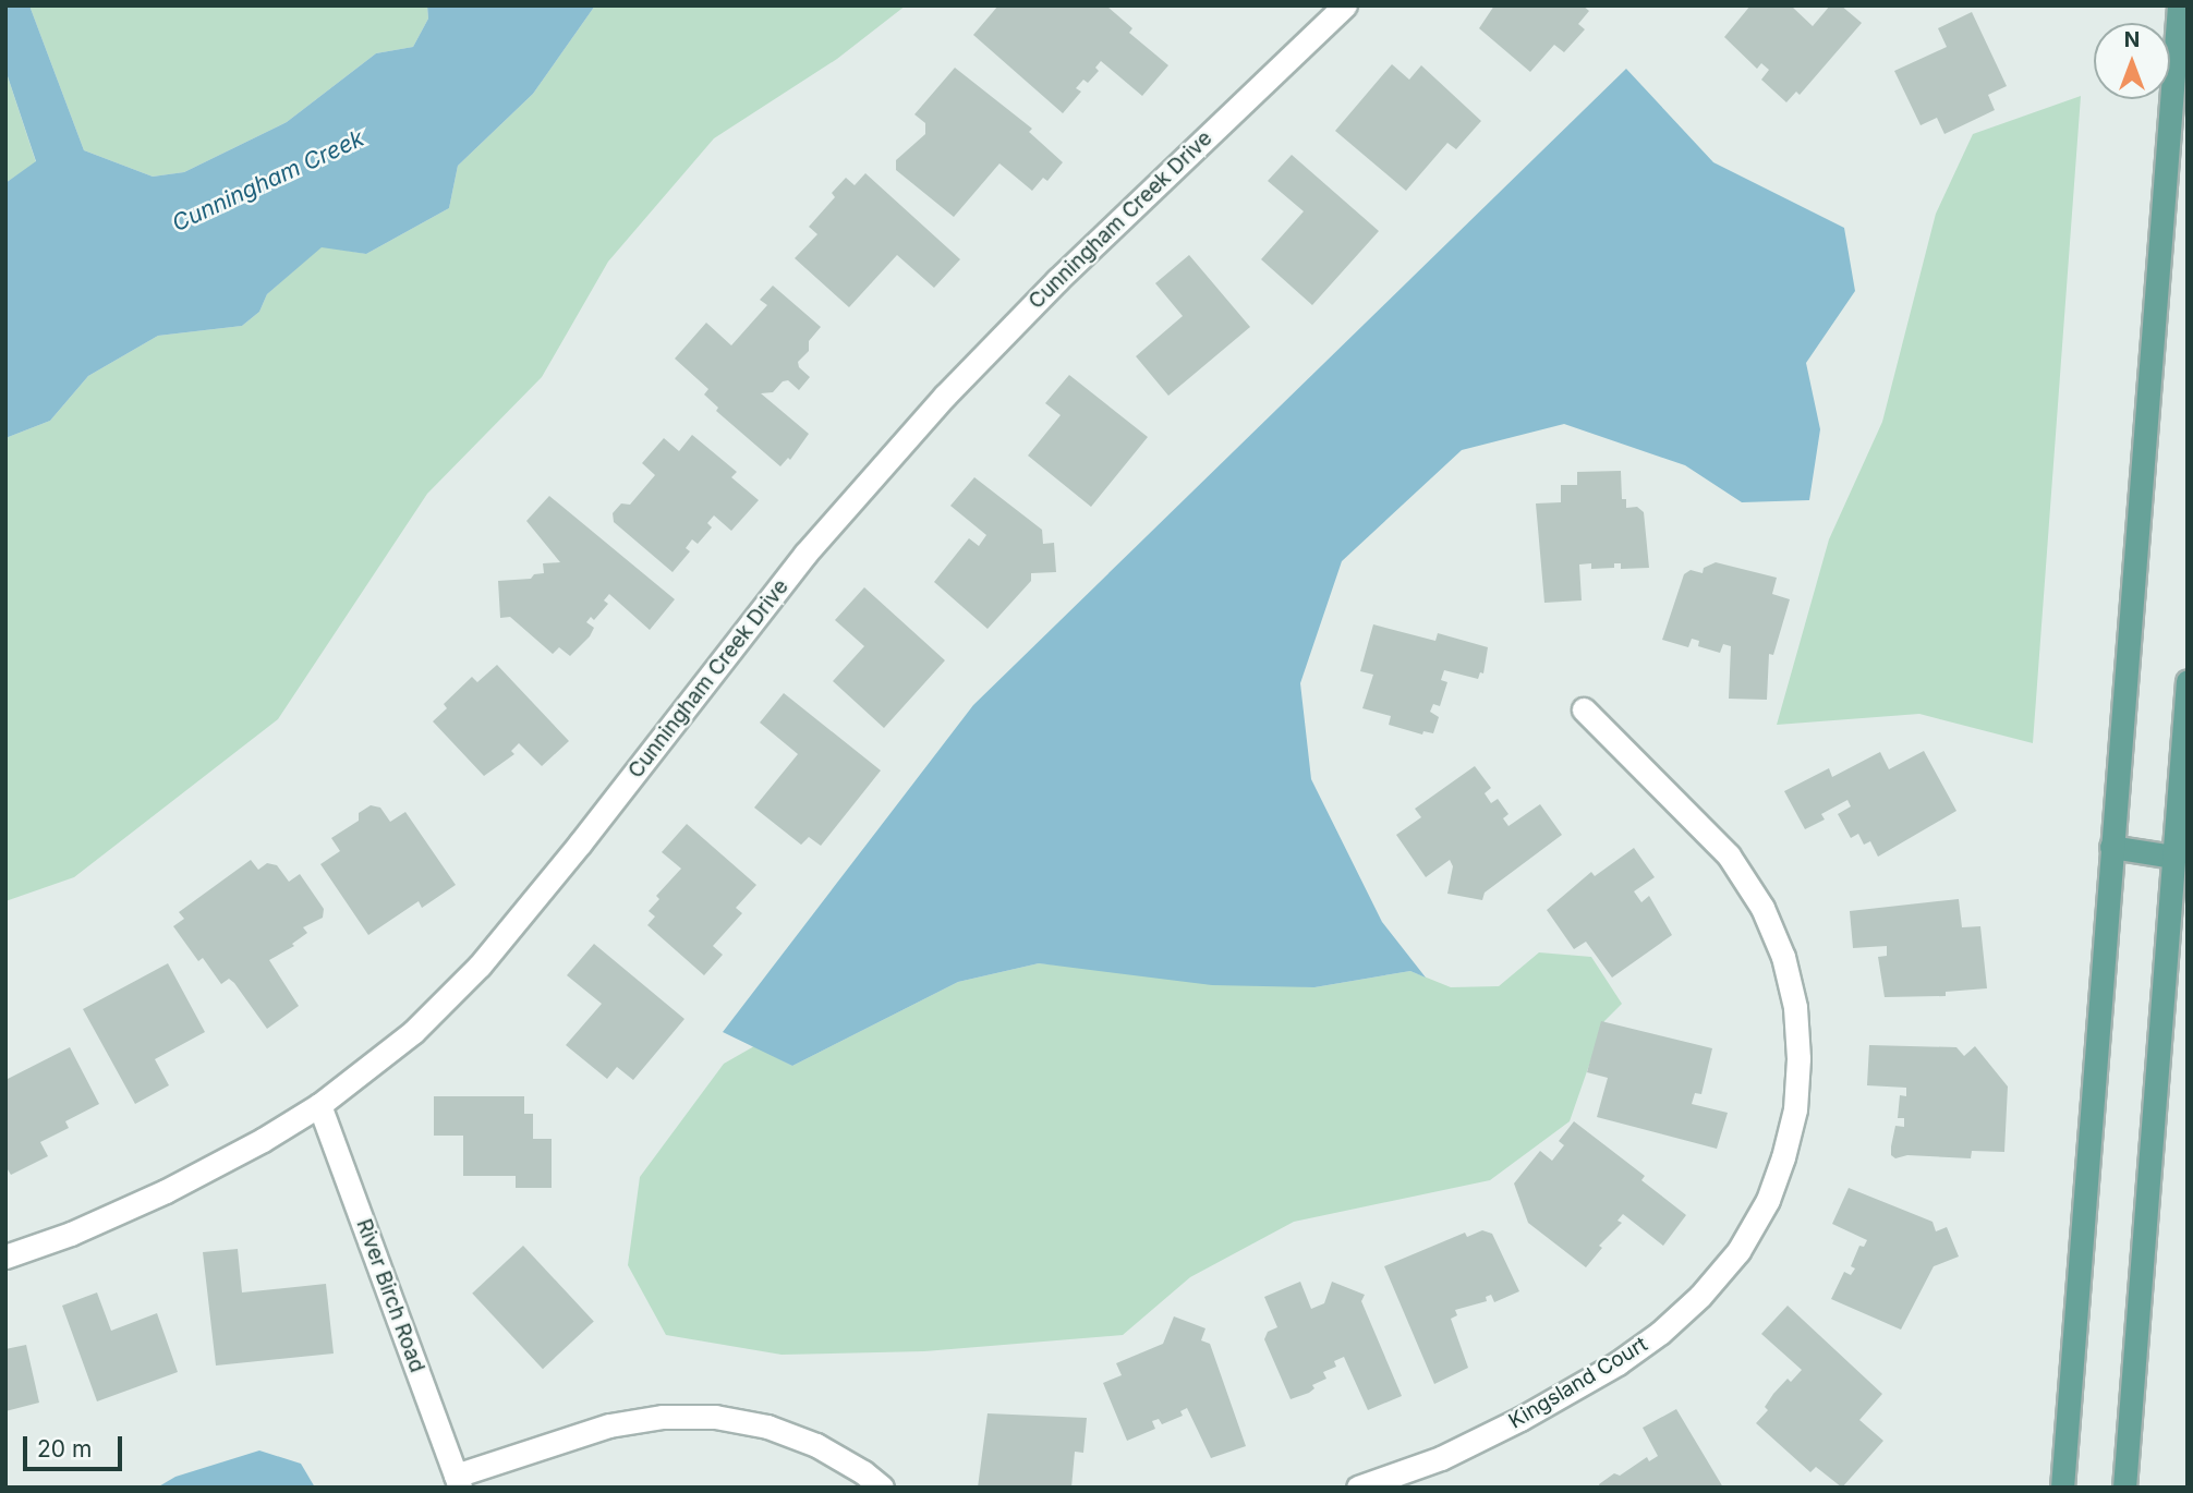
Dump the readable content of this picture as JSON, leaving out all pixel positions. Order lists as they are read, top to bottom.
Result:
{
  "streets": {
    "street": ["Cunningham Creek Drive", "River Birch Road", "Kingsland Court"]
  },
  "crossings": [
    ["Cunningham Creek Drive", "River Birch Road"]
  ],
  "water": ["Cunningham Creek"],
  "scale_bar": "20 m",
  "north": "top"
}
